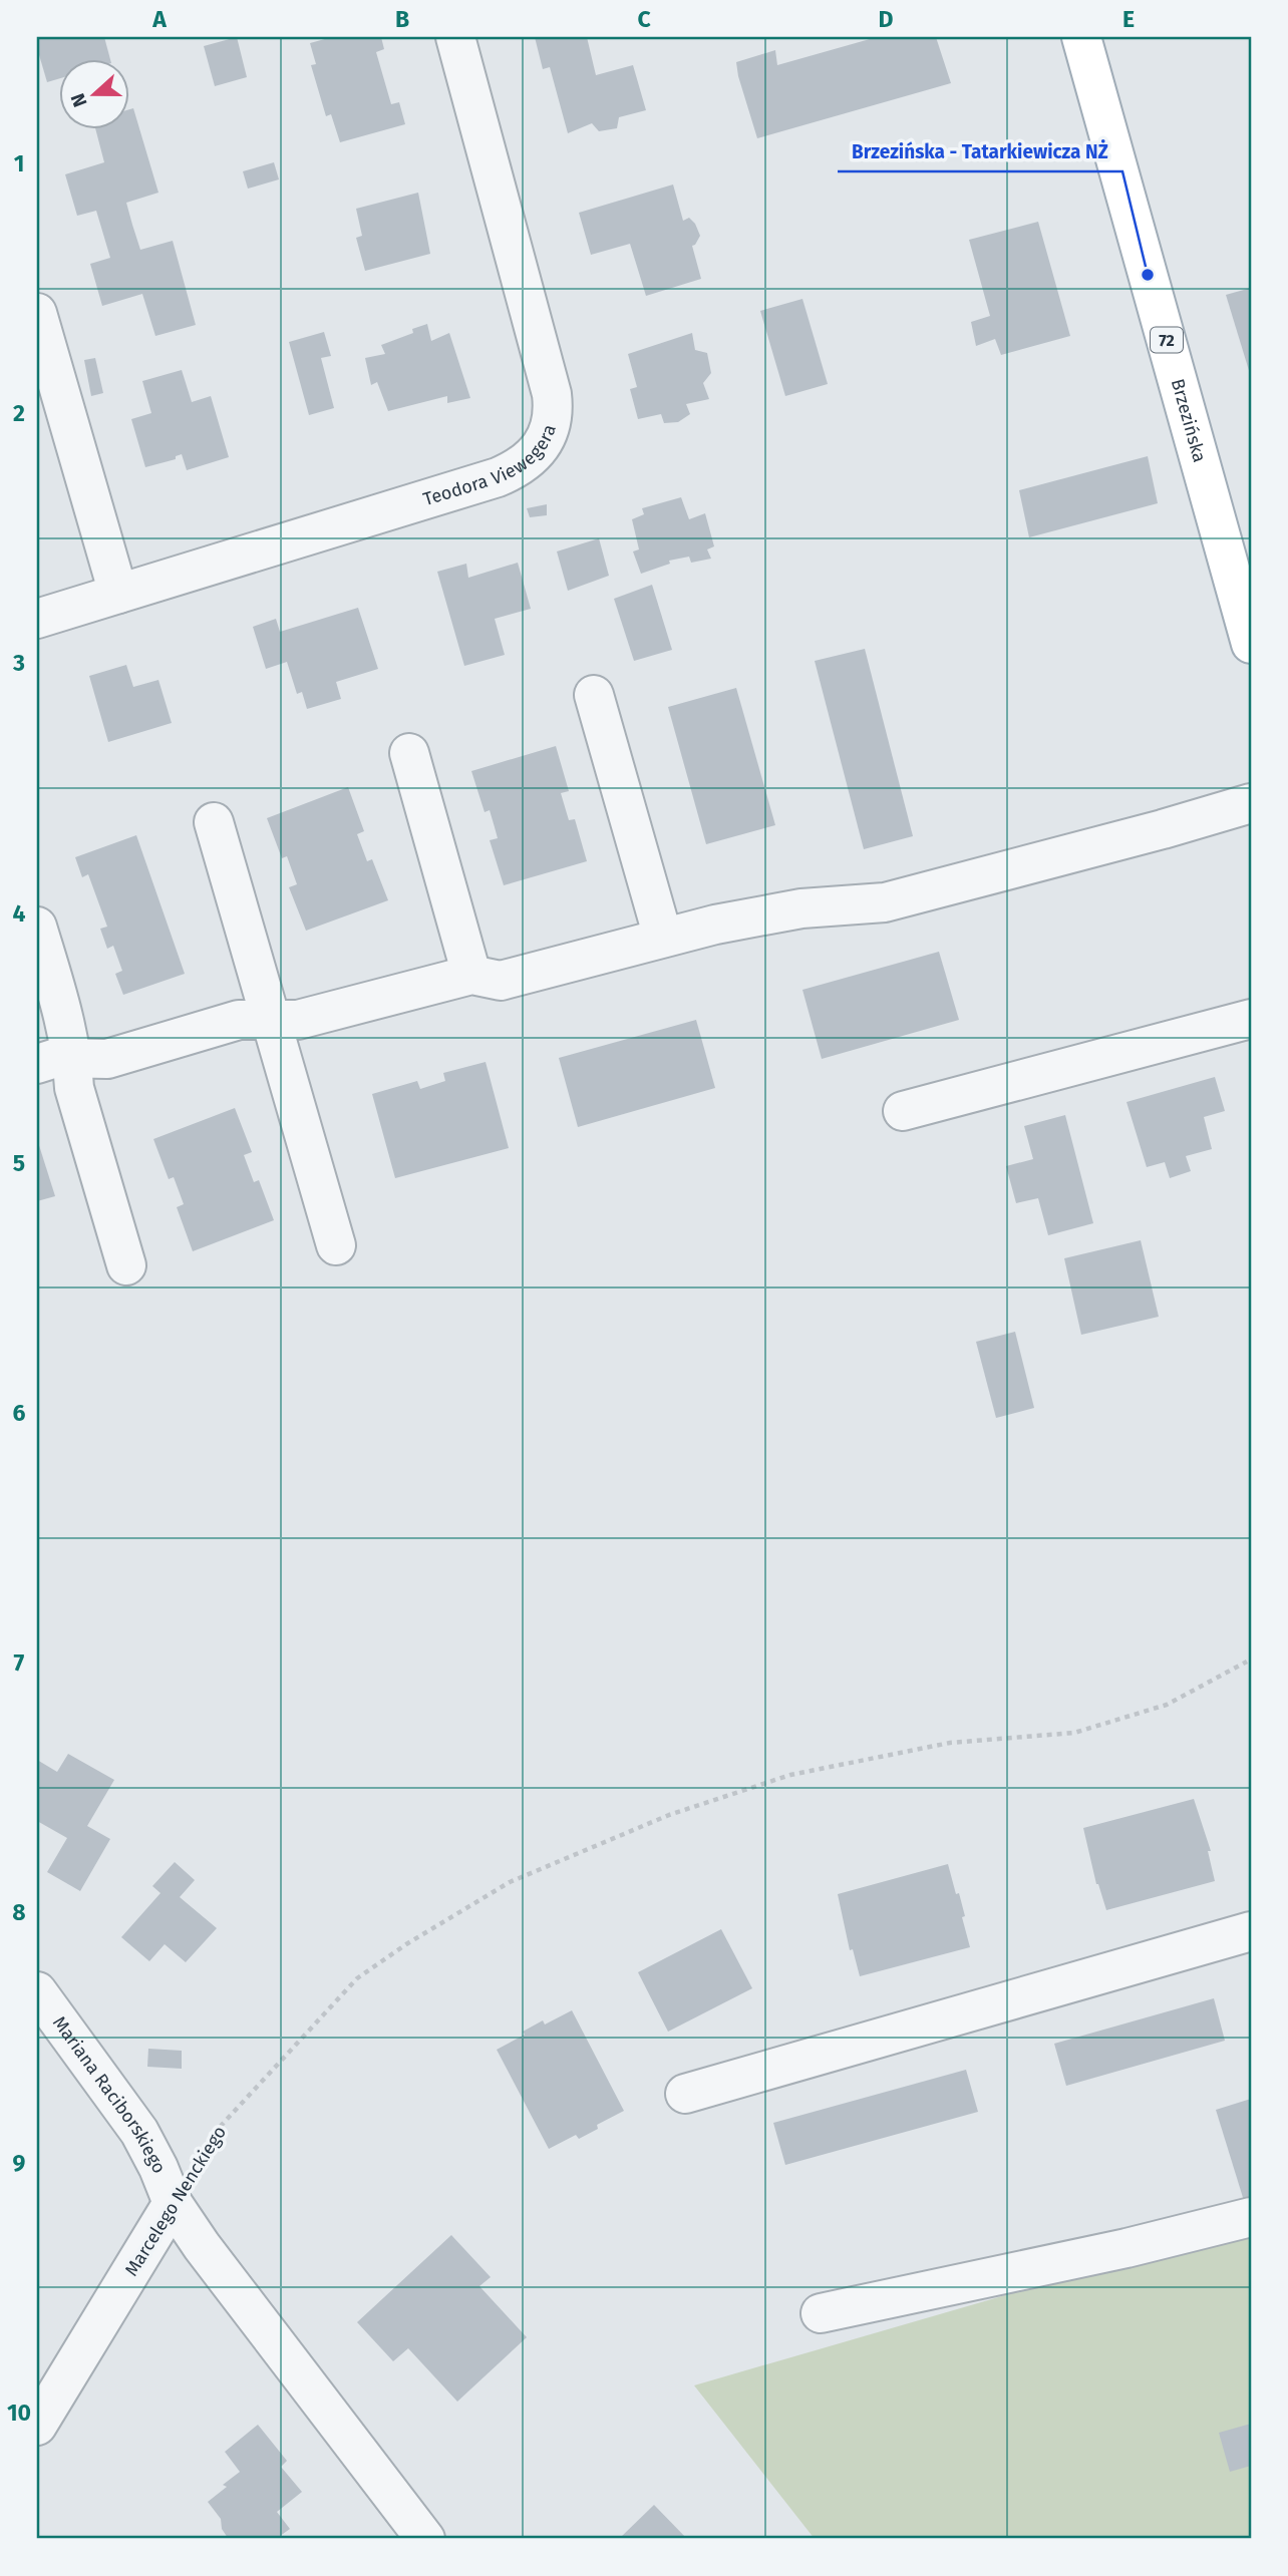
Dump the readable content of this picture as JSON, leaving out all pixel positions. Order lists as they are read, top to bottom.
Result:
{
  "streets": {
    "main road": ["72", "Brzezińska"],
    "street": ["Teodora Viewegera", "Mariana Raciborskiego", "Marcelego Nenckiego"]
  },
  "crossings": [
    ["Mariana Raciborskiego", "Marcelego Nenckiego"]
  ],
  "places": ["Brzezińska - Tatarkiewicza NŻ"],
  "north": "left",
  "grid": {
    "columns": [
      "A",
      "B",
      "C",
      "D",
      "E"
    ],
    "rows": [
      "1",
      "2",
      "3",
      "4",
      "5",
      "6",
      "7",
      "8",
      "9",
      "10"
    ]
  }
}
